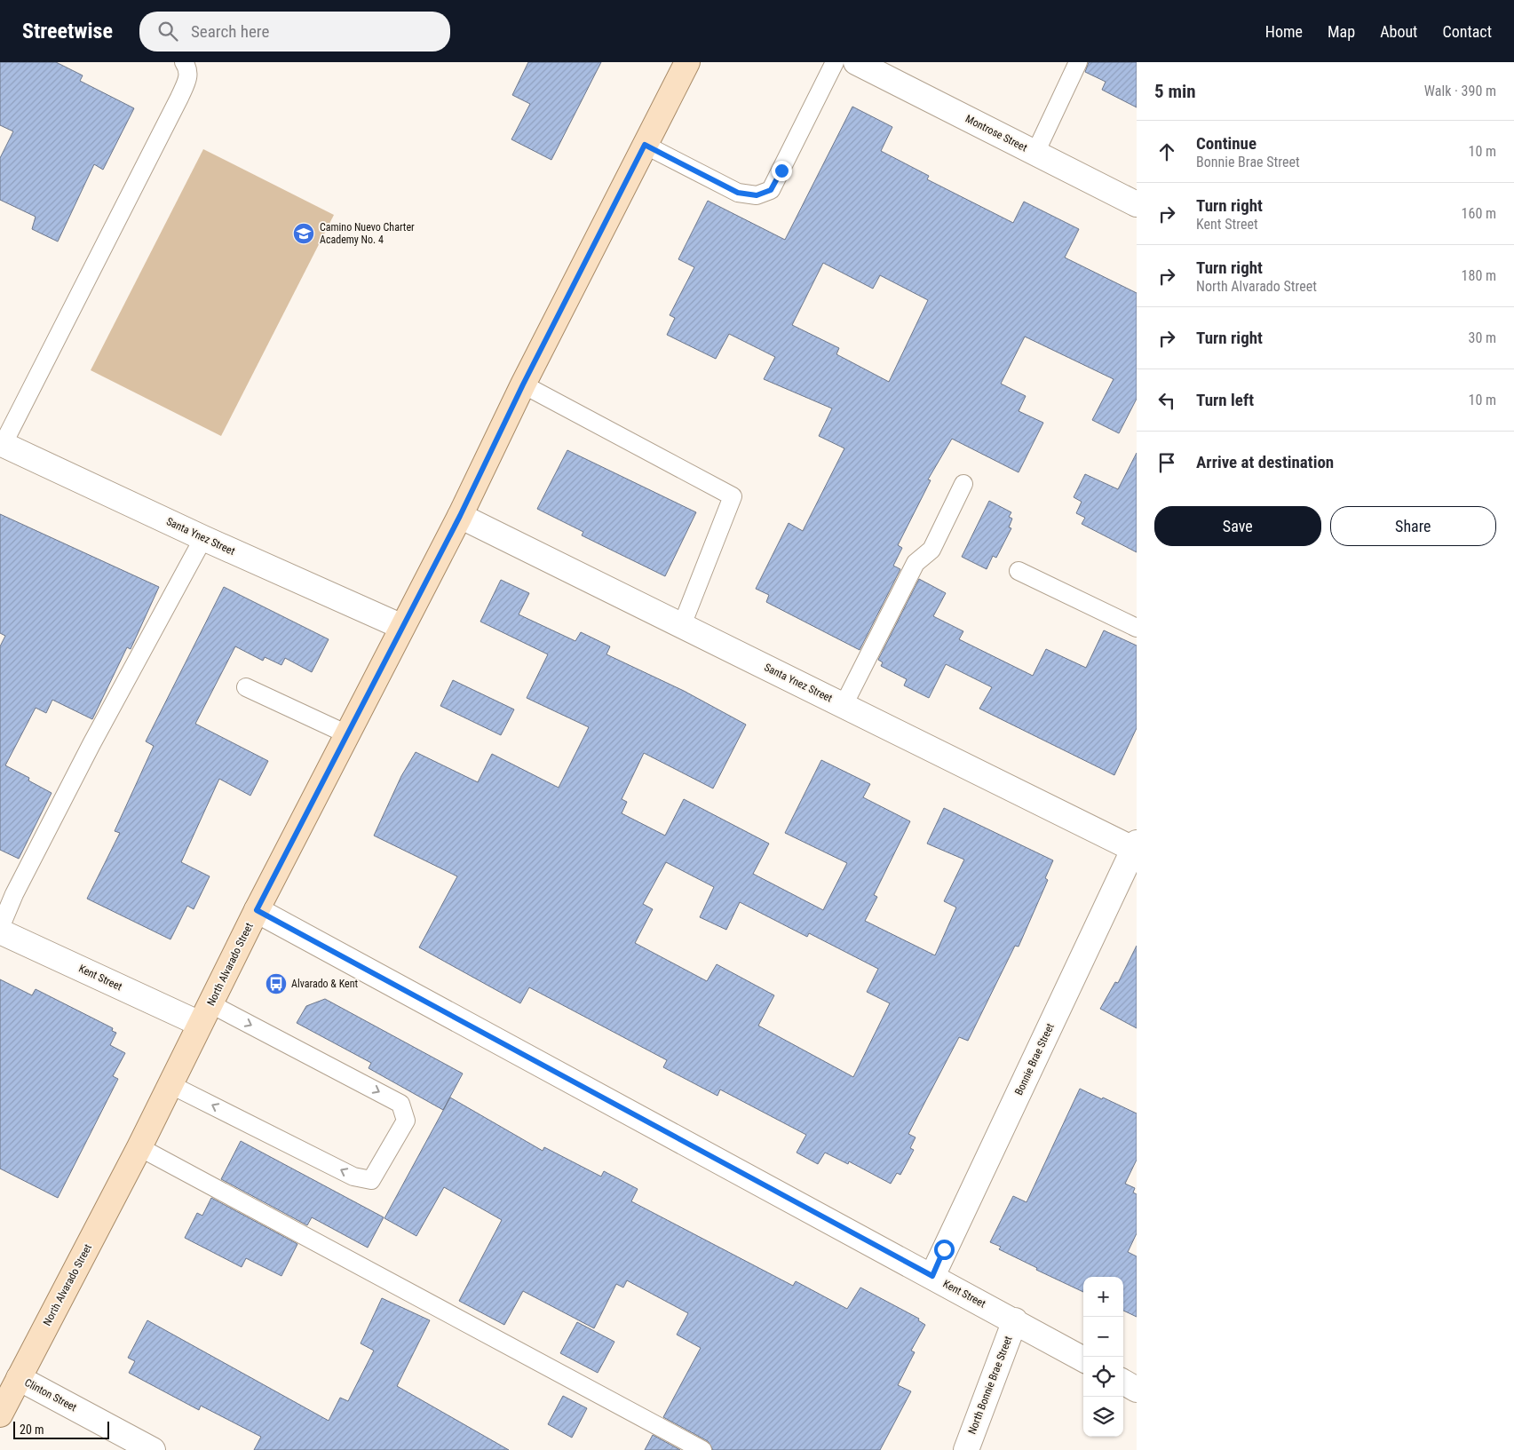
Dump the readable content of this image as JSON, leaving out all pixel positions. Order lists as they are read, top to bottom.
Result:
{
  "streets": {
    "main road": ["North Alvarado Street"],
    "street": [
      "Montrose Street",
      "Santa Ynez Street",
      "Kent Street",
      "Bonnie Brae Street",
      "North Bonnie Brae Street",
      "Clinton Street"
    ]
  },
  "crossings": [
    ["Santa Ynez Street", "North Alvarado Street"],
    ["Santa Ynez Street", "Bonnie Brae Street"],
    ["North Alvarado Street", "Kent Street"],
    ["North Alvarado Street", "Clinton Street"],
    ["Kent Street", "Bonnie Brae Street"],
    ["Kent Street", "North Bonnie Brae Street"]
  ],
  "places": {
    "school or university": ["Camino Nuevo Charter Academy No. 4"],
    "bus stop": ["Alvarado & Kent"]
  },
  "scale_bar": "20 m",
  "page": {
    "header": "Streetwise",
    "search": "Search here",
    "nav": [
      "Home",
      "Map",
      "About",
      "Contact"
    ],
    "heading": ["5 min", "Walk · 390 m"],
    "list": [
      ["Continue", "Bonnie Brae Street", "10 m"],
      ["Turn right", "Kent Street", "160 m"],
      ["Turn right", "North Alvarado Street", "180 m"],
      ["Turn right", "30 m"],
      ["Turn left", "10 m"],
      "Arrive at destination"
    ],
    "buttons": ["Save", "Share"],
    "map_buttons": ["+", "−"],
    "scale": "20 m"
  }
}
